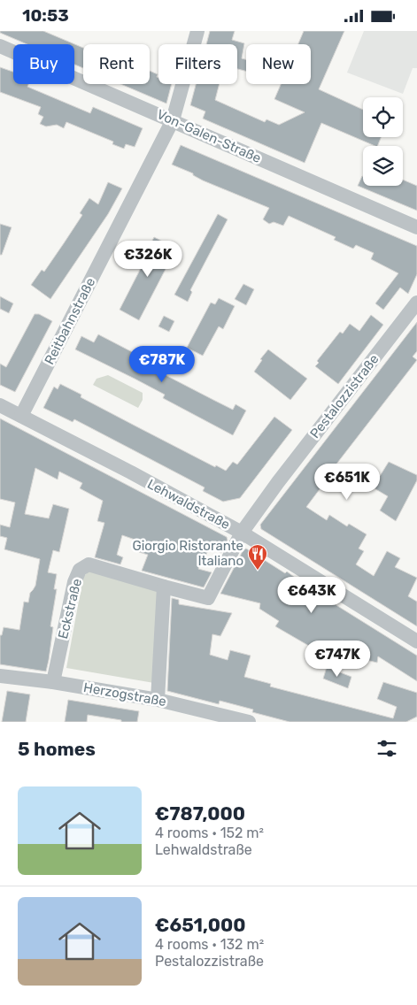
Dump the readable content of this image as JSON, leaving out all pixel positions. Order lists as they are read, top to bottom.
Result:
{
  "streets": {
    "street": [
      "Von-Galen-Straße",
      "Reitbahnstraße",
      "Pestalozzistraße",
      "Lehwaldstraße",
      "Eckstraße",
      "Herzogstraße"
    ]
  },
  "crossings": [
    ["Von-Galen-Straße", "Reitbahnstraße"],
    ["Reitbahnstraße", "Lehwaldstraße"],
    ["Pestalozzistraße", "Lehwaldstraße"],
    ["Pestalozzistraße", "Eckstraße"],
    ["Eckstraße", "Herzogstraße"]
  ],
  "places": {
    "restaurant": ["Giorgio Ristorante Italiano"]
  },
  "page": {
    "status": "10:53",
    "chip": [
      "Buy",
      "Rent",
      "Filters",
      "New"
    ],
    "price": [
      "€326K",
      "€787K",
      "€651K",
      "€643K",
      "€747K"
    ],
    "heading": "5 homes",
    "list": [
      {
        "name": "€787,000",
        "note": "4 rooms · 152 m² · Lehwaldstraße"
      },
      {
        "name": "€651,000",
        "note": "4 rooms · 132 m² · Pestalozzistraße"
      }
    ]
  }
}
